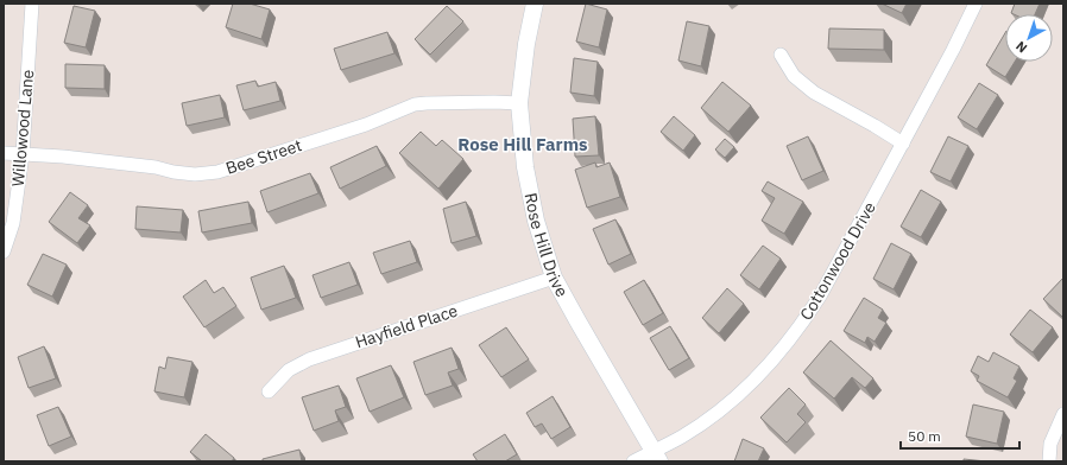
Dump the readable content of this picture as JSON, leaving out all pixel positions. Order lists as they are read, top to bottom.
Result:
{
  "streets": {
    "street": [
      "Willowood Lane",
      "Bee Street",
      "Rose Hill Drive",
      "Cottonwood Drive",
      "Hayfield Place"
    ]
  },
  "crossings": [
    ["Willowood Lane", "Bee Street"],
    ["Bee Street", "Rose Hill Drive"],
    ["Rose Hill Drive", "Cottonwood Drive"],
    ["Rose Hill Drive", "Hayfield Place"]
  ],
  "districts": ["Rose Hill Farms"],
  "scale_bar": "50 m",
  "north": "bottom left"
}
